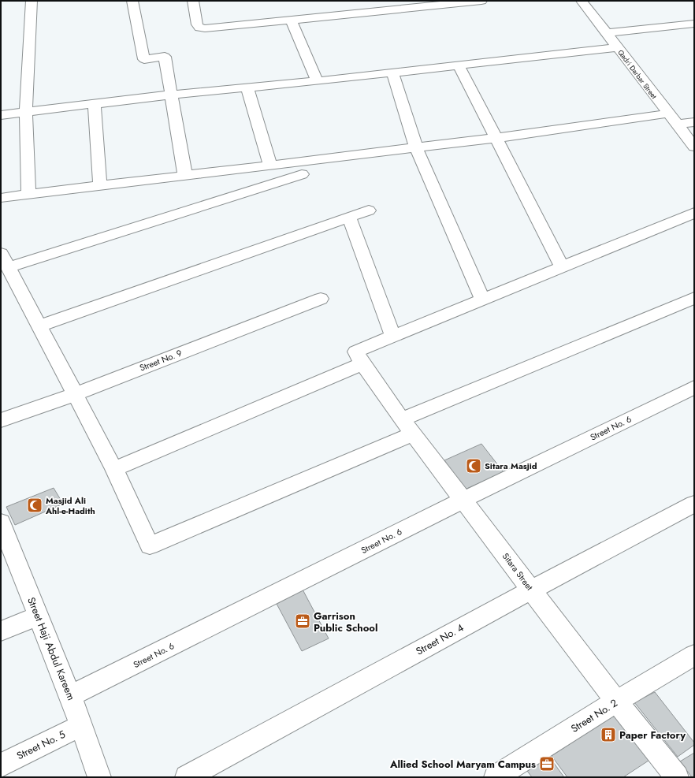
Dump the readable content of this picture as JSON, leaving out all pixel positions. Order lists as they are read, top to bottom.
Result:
{
  "streets": {
    "street": [
      "Qadri Darbar Street",
      "Street No. 9",
      "Street No. 6",
      "Sitara Street",
      "Street No. 4",
      "Street Haji Abdul Kareem",
      "Street No. 2",
      "Street No. 5"
    ]
  },
  "crossings": [
    ["Street No. 6", "Sitara Street"],
    ["Street No. 6", "Street Haji Abdul Kareem"],
    ["Sitara Street", "Street No. 4"],
    ["Sitara Street", "Street No. 2"],
    ["Street Haji Abdul Kareem", "Street No. 5"]
  ],
  "places": {
    "mosque": ["Sitara Masjid", "Masjid Ali Ahl-e-Hadith"],
    "office": ["Garrison Public School", "Allied School Maryam Campus"],
    "building": ["Paper Factory"]
  }
}
